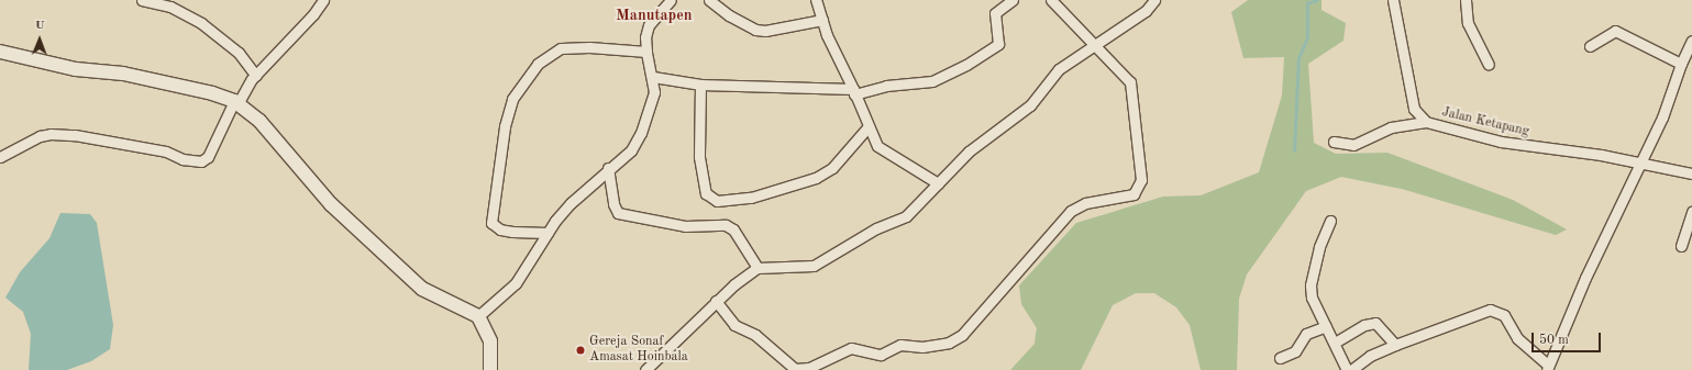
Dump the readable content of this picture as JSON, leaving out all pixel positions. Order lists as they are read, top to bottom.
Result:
{
  "streets": {
    "street": ["Jalan Ketapang"]
  },
  "districts": ["Manutapen"],
  "places": ["Gereja Sonaf Amasat Hoinbala"],
  "scale_bar": "50 m",
  "north": "top"
}
